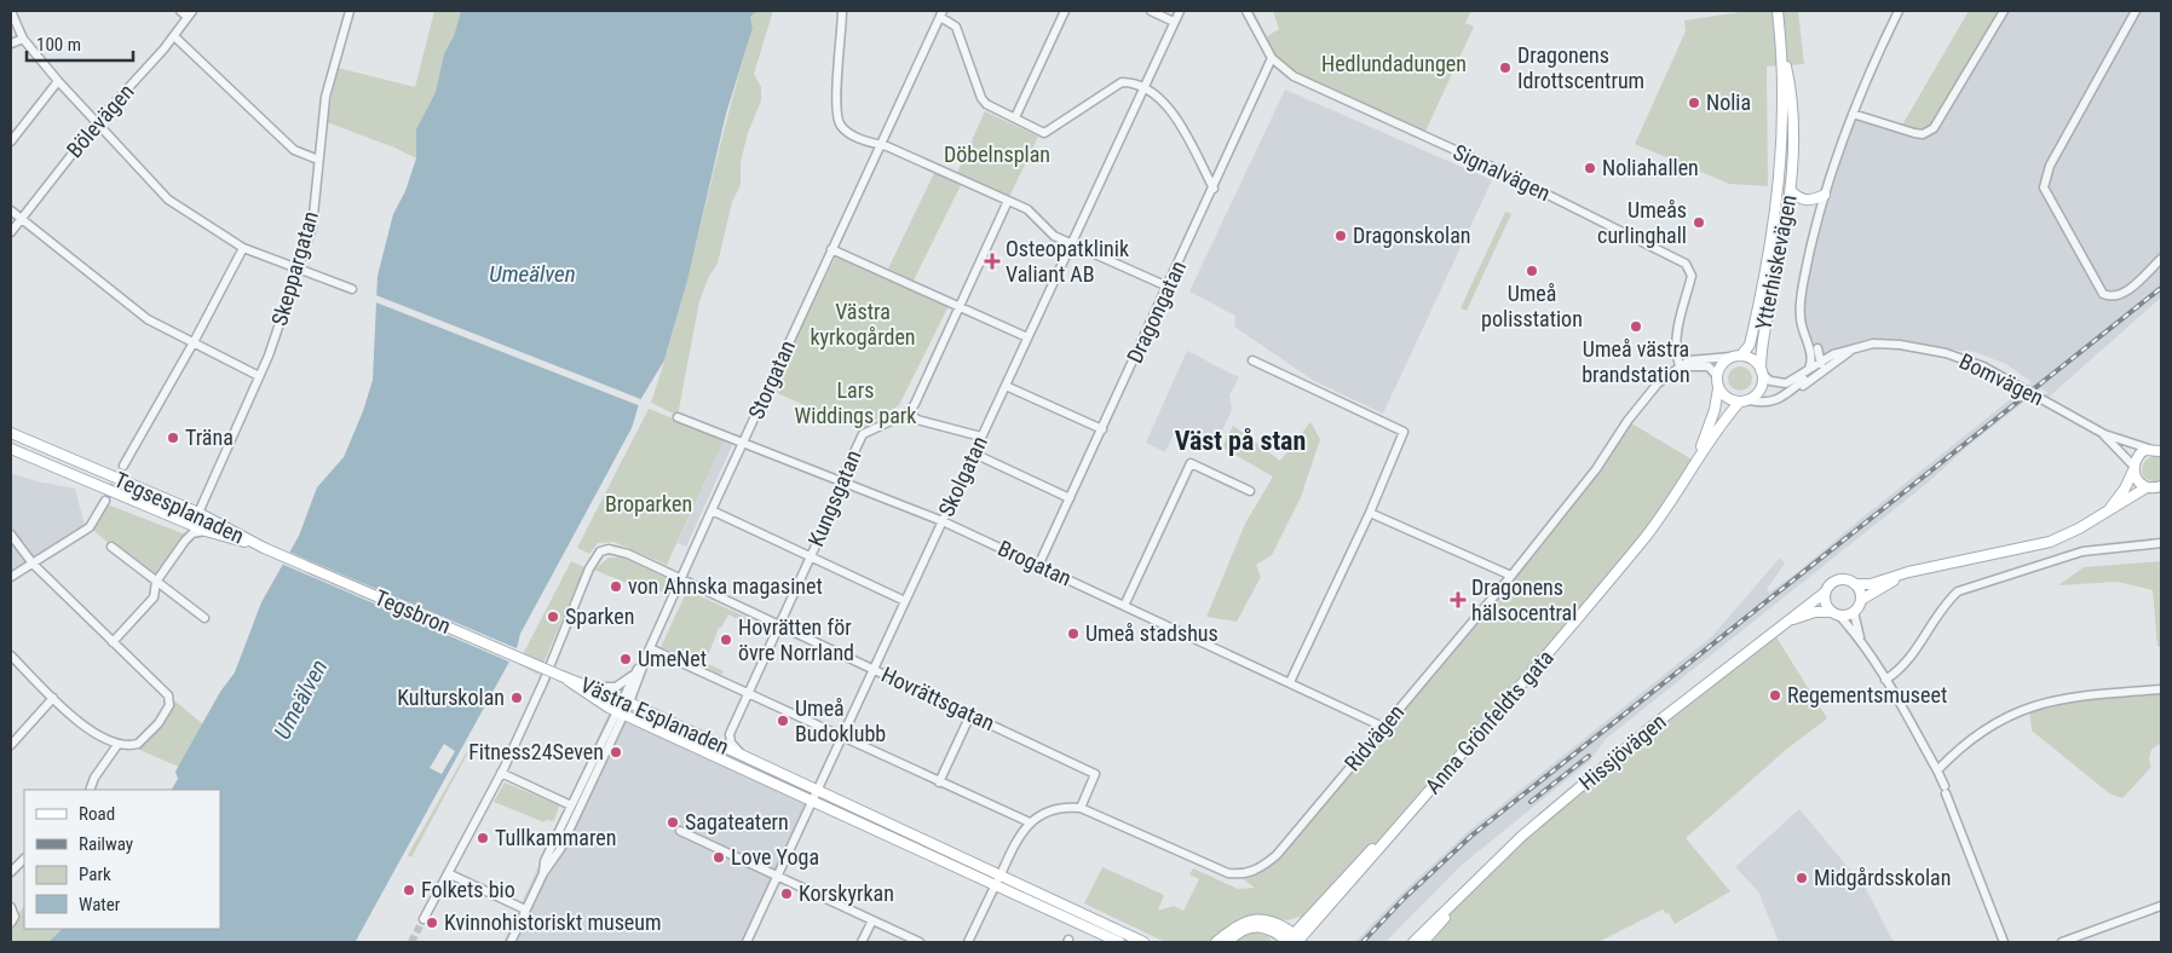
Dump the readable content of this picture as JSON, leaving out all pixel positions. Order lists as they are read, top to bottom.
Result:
{
  "streets": {
    "main road": [
      "Ytterhiskevägen",
      "Tegsesplanaden",
      "Tegsbron",
      "Västra Esplanaden",
      "Anna Grönfeldts gata",
      "Hissjövägen"
    ],
    "street": [
      "Bölevägen",
      "Signalvägen",
      "Skeppargatan",
      "Dragongatan",
      "Storgatan",
      "Bomvägen",
      "Skolgatan",
      "Kungsgatan",
      "Brogatan",
      "Hovrättsgatan",
      "Ridvägen"
    ]
  },
  "crossings": [
    ["Signalvägen", "Dragongatan"],
    ["Signalvägen", "Ridvägen"],
    ["Ytterhiskevägen", "Bomvägen"],
    ["Ytterhiskevägen", "Ridvägen"],
    ["Skeppargatan", "Tegsesplanaden"],
    ["Dragongatan", "Brogatan"],
    ["Storgatan", "Brogatan"],
    ["Storgatan", "Hovrättsgatan"],
    ["Storgatan", "Västra Esplanaden"],
    ["Bomvägen", "Ridvägen"],
    ["Skolgatan", "Brogatan"],
    ["Skolgatan", "Hovrättsgatan"],
    ["Skolgatan", "Västra Esplanaden"],
    ["Kungsgatan", "Brogatan"],
    ["Kungsgatan", "Hovrättsgatan"],
    ["Kungsgatan", "Västra Esplanaden"],
    ["Tegsesplanaden", "Tegsbron"],
    ["Brogatan", "Ridvägen"],
    ["Tegsbron", "Västra Esplanaden"],
    ["Hovrättsgatan", "Ridvägen"]
  ],
  "districts": ["Väst på stan"],
  "water": ["Umeälven"],
  "parks": [
    "Hedlundadungen",
    "Döbelnsplan",
    "Västra kyrkogården",
    "Lars Widdings park",
    "Broparken"
  ],
  "places": {
    "other": [
      "Dragonens Idrottscentrum",
      "Nolia",
      "Noliahallen",
      "Umeås curlinghall",
      "Dragonskolan",
      "Umeå polisstation",
      "Umeå västra brandstation",
      "Träna",
      "von Ahnska magasinet",
      "Sparken",
      "Umeå stadshus",
      "Hovrätten för övre Norrland",
      "UmeNet",
      "Regementsmuseet",
      "Kulturskolan",
      "Umeå Budoklubb",
      "Fitness24Seven",
      "Sagateatern",
      "Tullkammaren",
      "Love Yoga",
      "Midgårdsskolan",
      "Folkets bio",
      "Korskyrkan",
      "Kvinnohistoriskt museum"
    ],
    "health": ["Osteopatklinik Valiant AB", "Dragonens hälsocentral"]
  },
  "legend": [
    "Road",
    "Railway",
    "Park",
    "Water"
  ],
  "scale_bar": "100 m"
}
